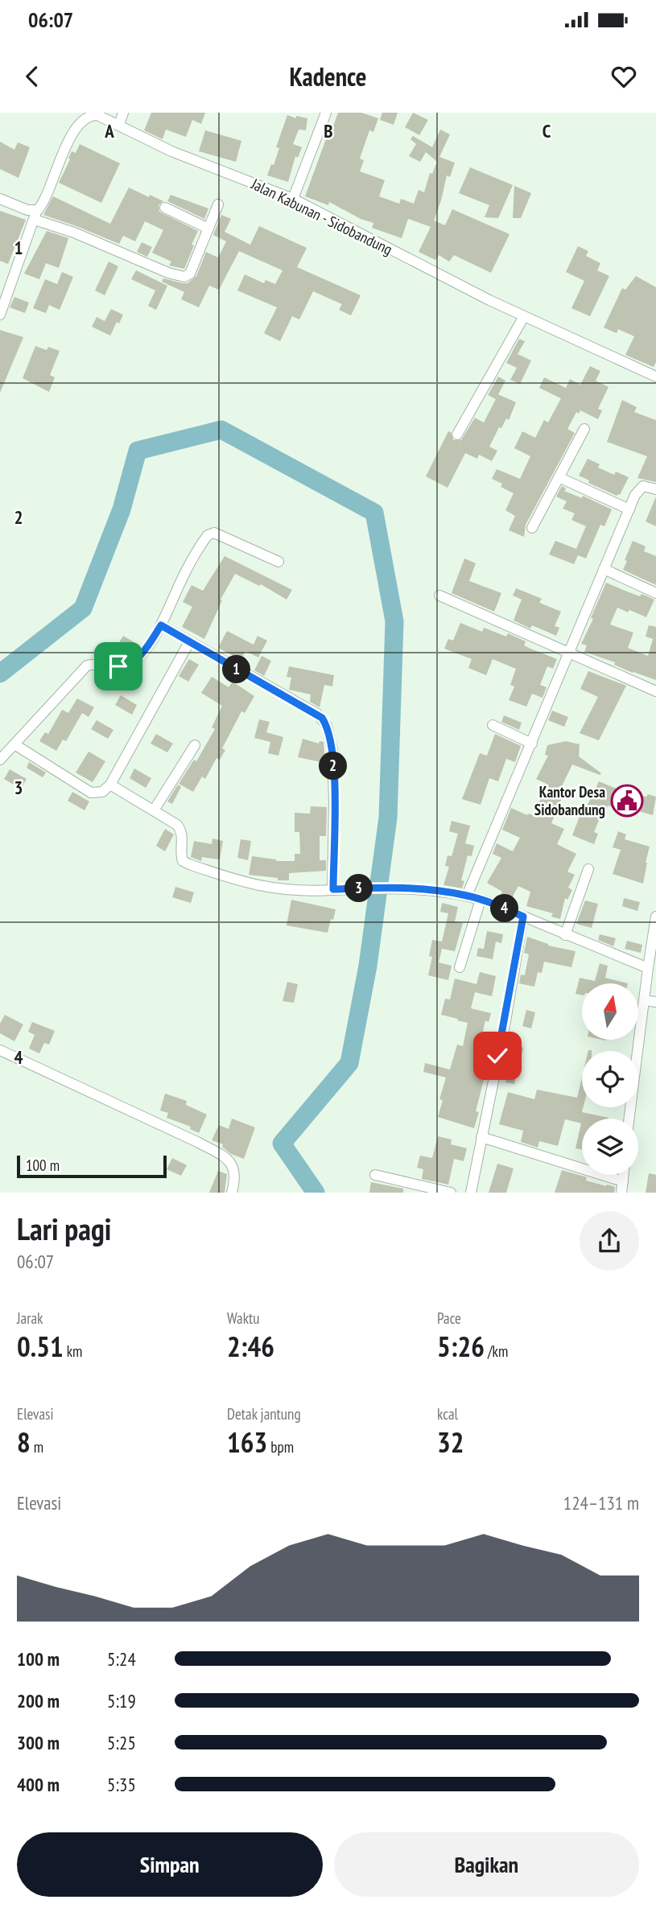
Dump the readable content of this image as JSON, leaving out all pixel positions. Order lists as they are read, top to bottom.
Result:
{
  "streets": {
    "street": ["Jalan Kabunan - Sidobandung"]
  },
  "places": {
    "public building": ["Kantor Desa Sidobandung"]
  },
  "scale_bar": "100 m",
  "north": "top",
  "page": {
    "status": "06:07",
    "header": "Kadence",
    "pins": [
      "1",
      "2",
      "3",
      "4"
    ],
    "scale": "100 m",
    "heading": ["Lari pagi", "06:07"],
    "stats": [
      ["Jarak", "0.51 km"],
      ["Waktu", "2:46"],
      ["Pace", "5:26 /km"],
      ["Elevasi", "8 m"],
      ["Detak jantung", "163 bpm"],
      ["kcal", "32"]
    ],
    "chart": ["Elevasi", "124–131 m"],
    "list": [
      {
        "name": "100 m",
        "note": "5:24"
      },
      {
        "name": "200 m",
        "note": "5:19"
      },
      {
        "name": "300 m",
        "note": "5:25"
      },
      {
        "name": "400 m",
        "note": "5:35"
      }
    ],
    "buttons": ["Simpan", "Bagikan"]
  },
  "grid": {
    "columns": ["A", "B", "C"],
    "rows": [
      "1",
      "2",
      "3",
      "4"
    ]
  }
}
